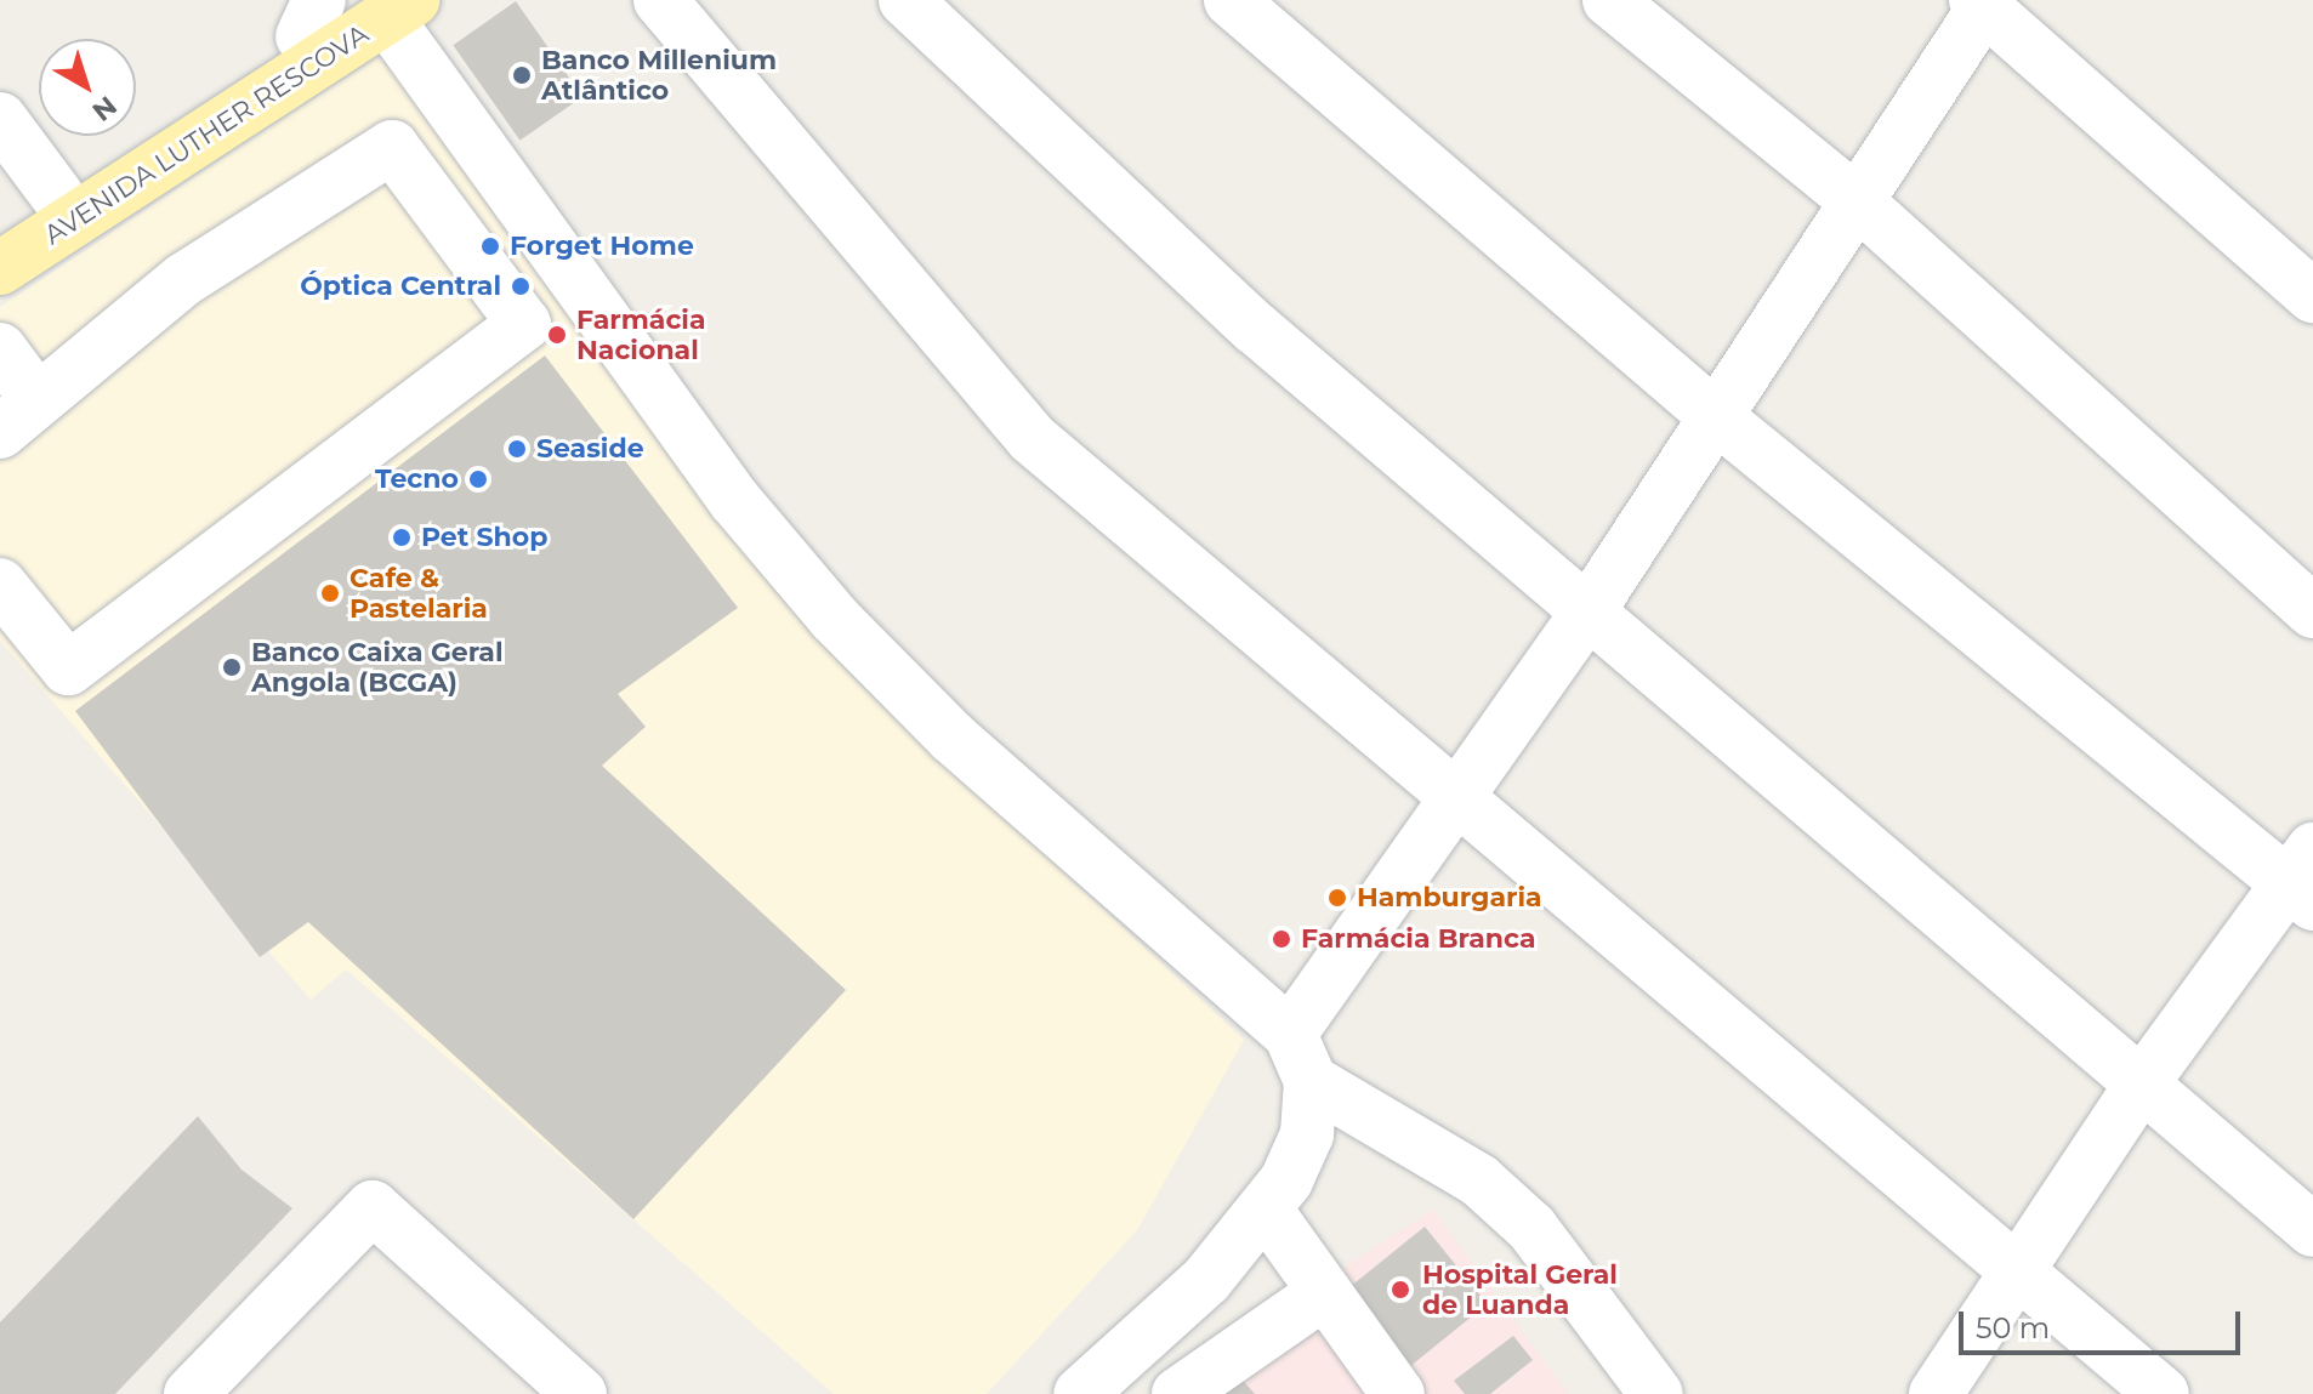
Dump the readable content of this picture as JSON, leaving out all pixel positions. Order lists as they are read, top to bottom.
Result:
{
  "streets": {
    "main road": ["AVENIDA LUTHER RESCOVA"]
  },
  "places": [
    "Banco Millenium Atlântico",
    "Forget Home",
    "Óptica Central",
    "Farmácia Nacional",
    "Seaside",
    "Tecno",
    "Pet Shop",
    "Cafe & Pastelaria",
    "Banco Caixa Geral Angola (BCGA)",
    "Hamburgaria",
    "Farmácia Branca",
    "Hospital Geral de Luanda"
  ],
  "scale_bar": "50 m",
  "north": "bottom right"
}
